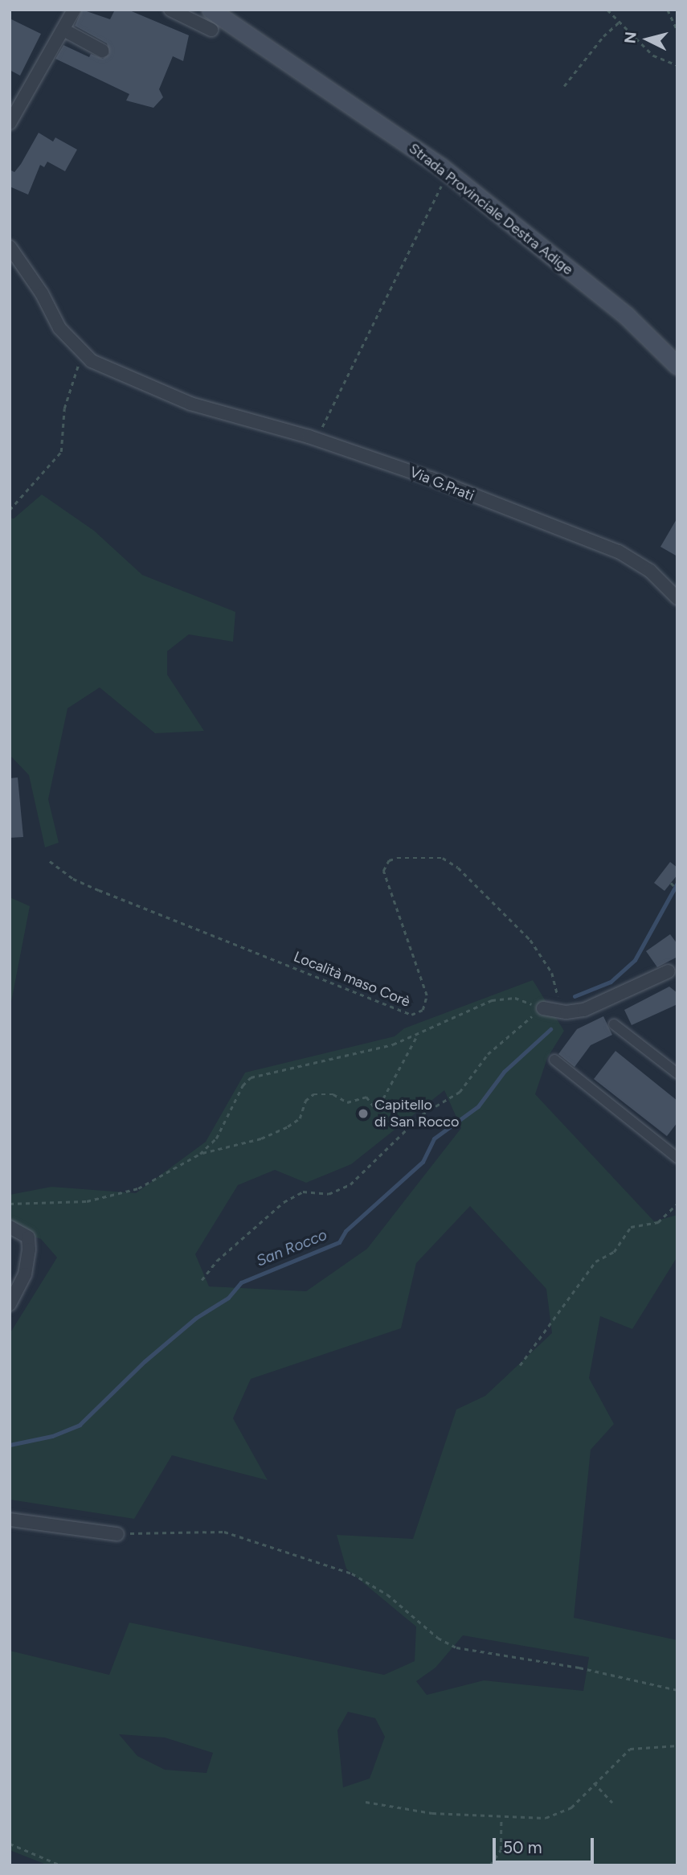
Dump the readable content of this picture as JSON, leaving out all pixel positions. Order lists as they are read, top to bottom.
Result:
{
  "streets": {
    "main road": ["Strada Provinciale Destra Adige"],
    "street": ["Via G.Prati"],
    "path": ["Località maso Corè"]
  },
  "water": ["San Rocco"],
  "places": ["Capitello di San Rocco"],
  "scale_bar": "50 m",
  "north": "left"
}
